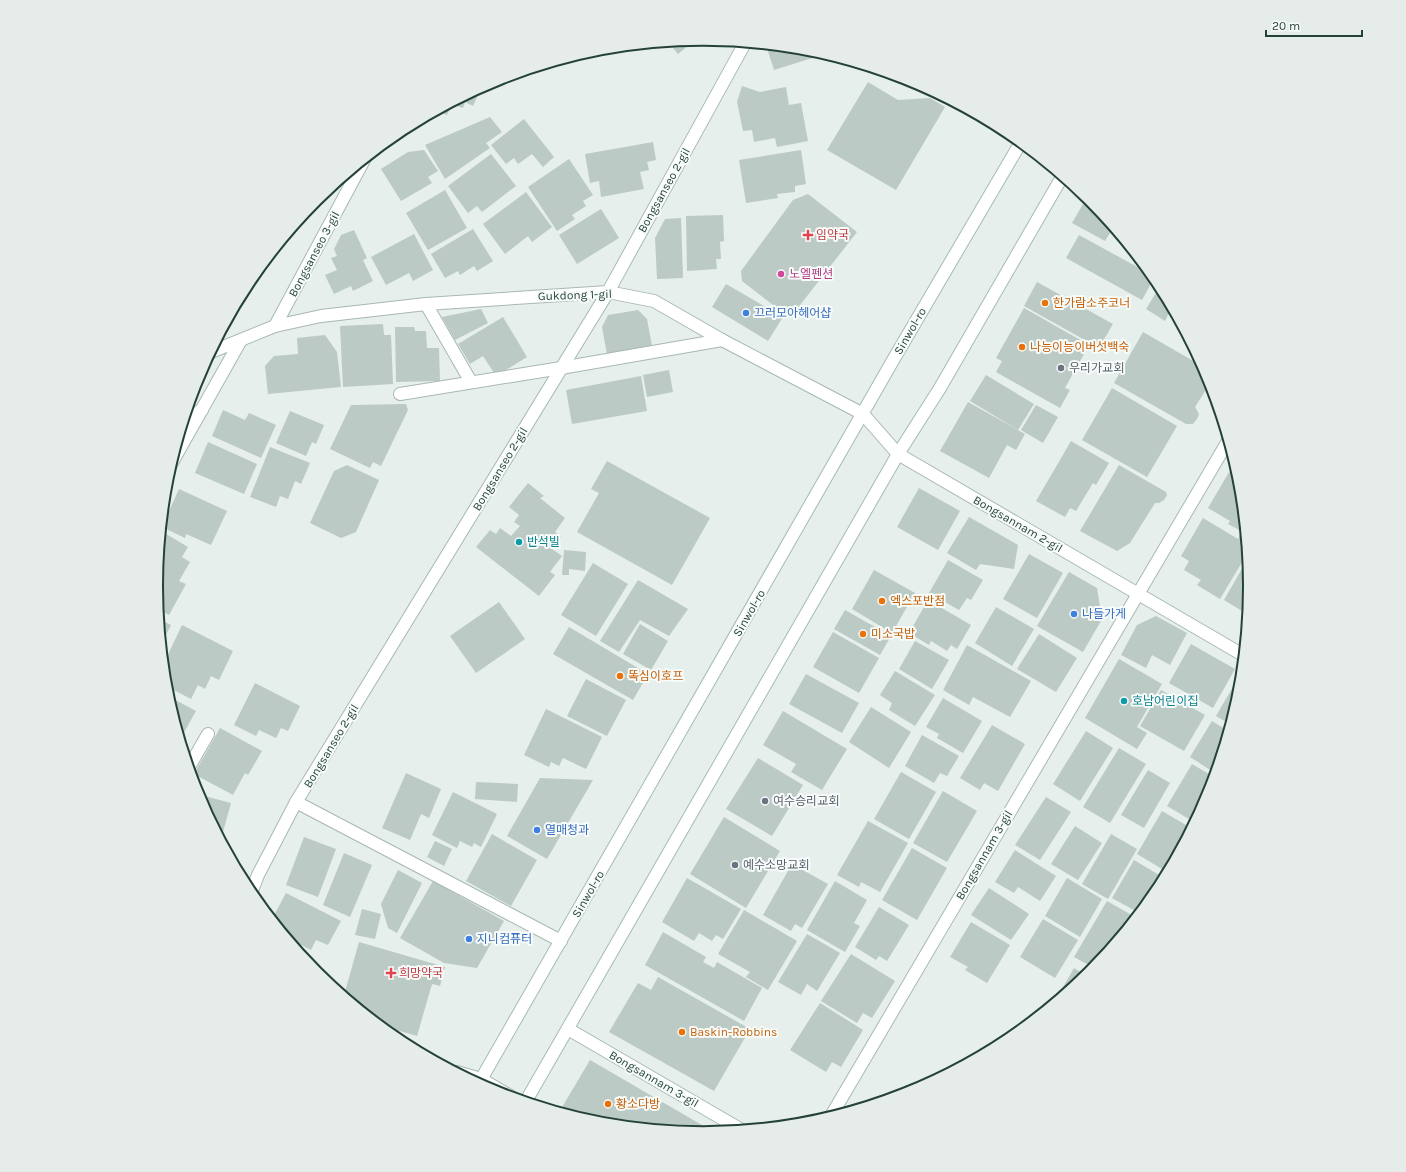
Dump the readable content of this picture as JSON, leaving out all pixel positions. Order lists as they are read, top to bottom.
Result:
{
  "streets": {
    "street": [
      "Bongsanseo 2-gil",
      "Bongsanseo 3-gil",
      "Gukdong 1-gil",
      "Sinwol-ro",
      "Bongsannam 2-gil",
      "Bongsannam 3-gil"
    ]
  },
  "crossings": [
    ["Bongsanseo 2-gil", "Gukdong 1-gil"],
    ["Bongsanseo 3-gil", "Gukdong 1-gil"],
    ["Gukdong 1-gil", "Sinwol-ro"],
    ["Gukdong 1-gil", "Bongsannam 2-gil"],
    ["Bongsannam 2-gil", "Bongsannam 3-gil"]
  ],
  "places": {
    "health": ["임약국", "희망약국"],
    "other": [
      "노엘펜션",
      "한가람소주코너",
      "끄러모아헤어샵",
      "나능이능이버섯백숙",
      "우리가교회",
      "반석빌",
      "엑스포반점",
      "나들가게",
      "미소국밥",
      "똑심이호프",
      "호남어린이집",
      "여수승리교회",
      "열매청과",
      "예수소망교회",
      "지니컴퓨터",
      "Baskin-Robbins",
      "황소다방"
    ]
  },
  "scale_bar": "20 m"
}
